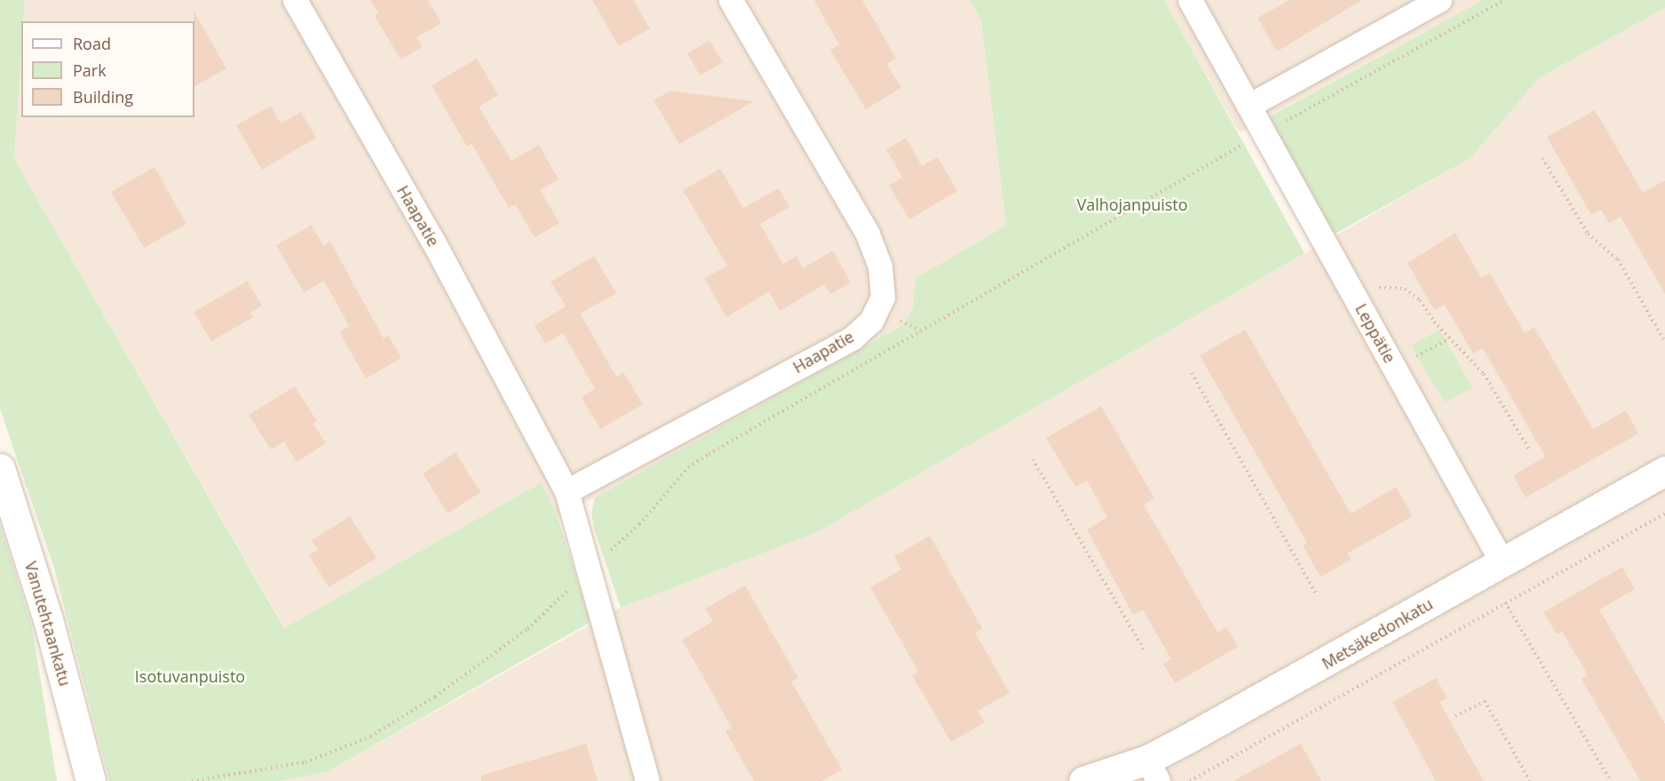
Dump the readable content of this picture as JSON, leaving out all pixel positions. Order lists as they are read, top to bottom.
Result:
{
  "streets": {
    "street": [
      "Haapatie",
      "Leppätie",
      "Vanutehtaankatu",
      "Metsäkedonkatu"
    ]
  },
  "crossings": [
    ["Leppätie", "Metsäkedonkatu"]
  ],
  "parks": ["Valhojanpuisto", "Isotuvanpuisto"],
  "legend": ["Road", "Park", "Building"]
}
